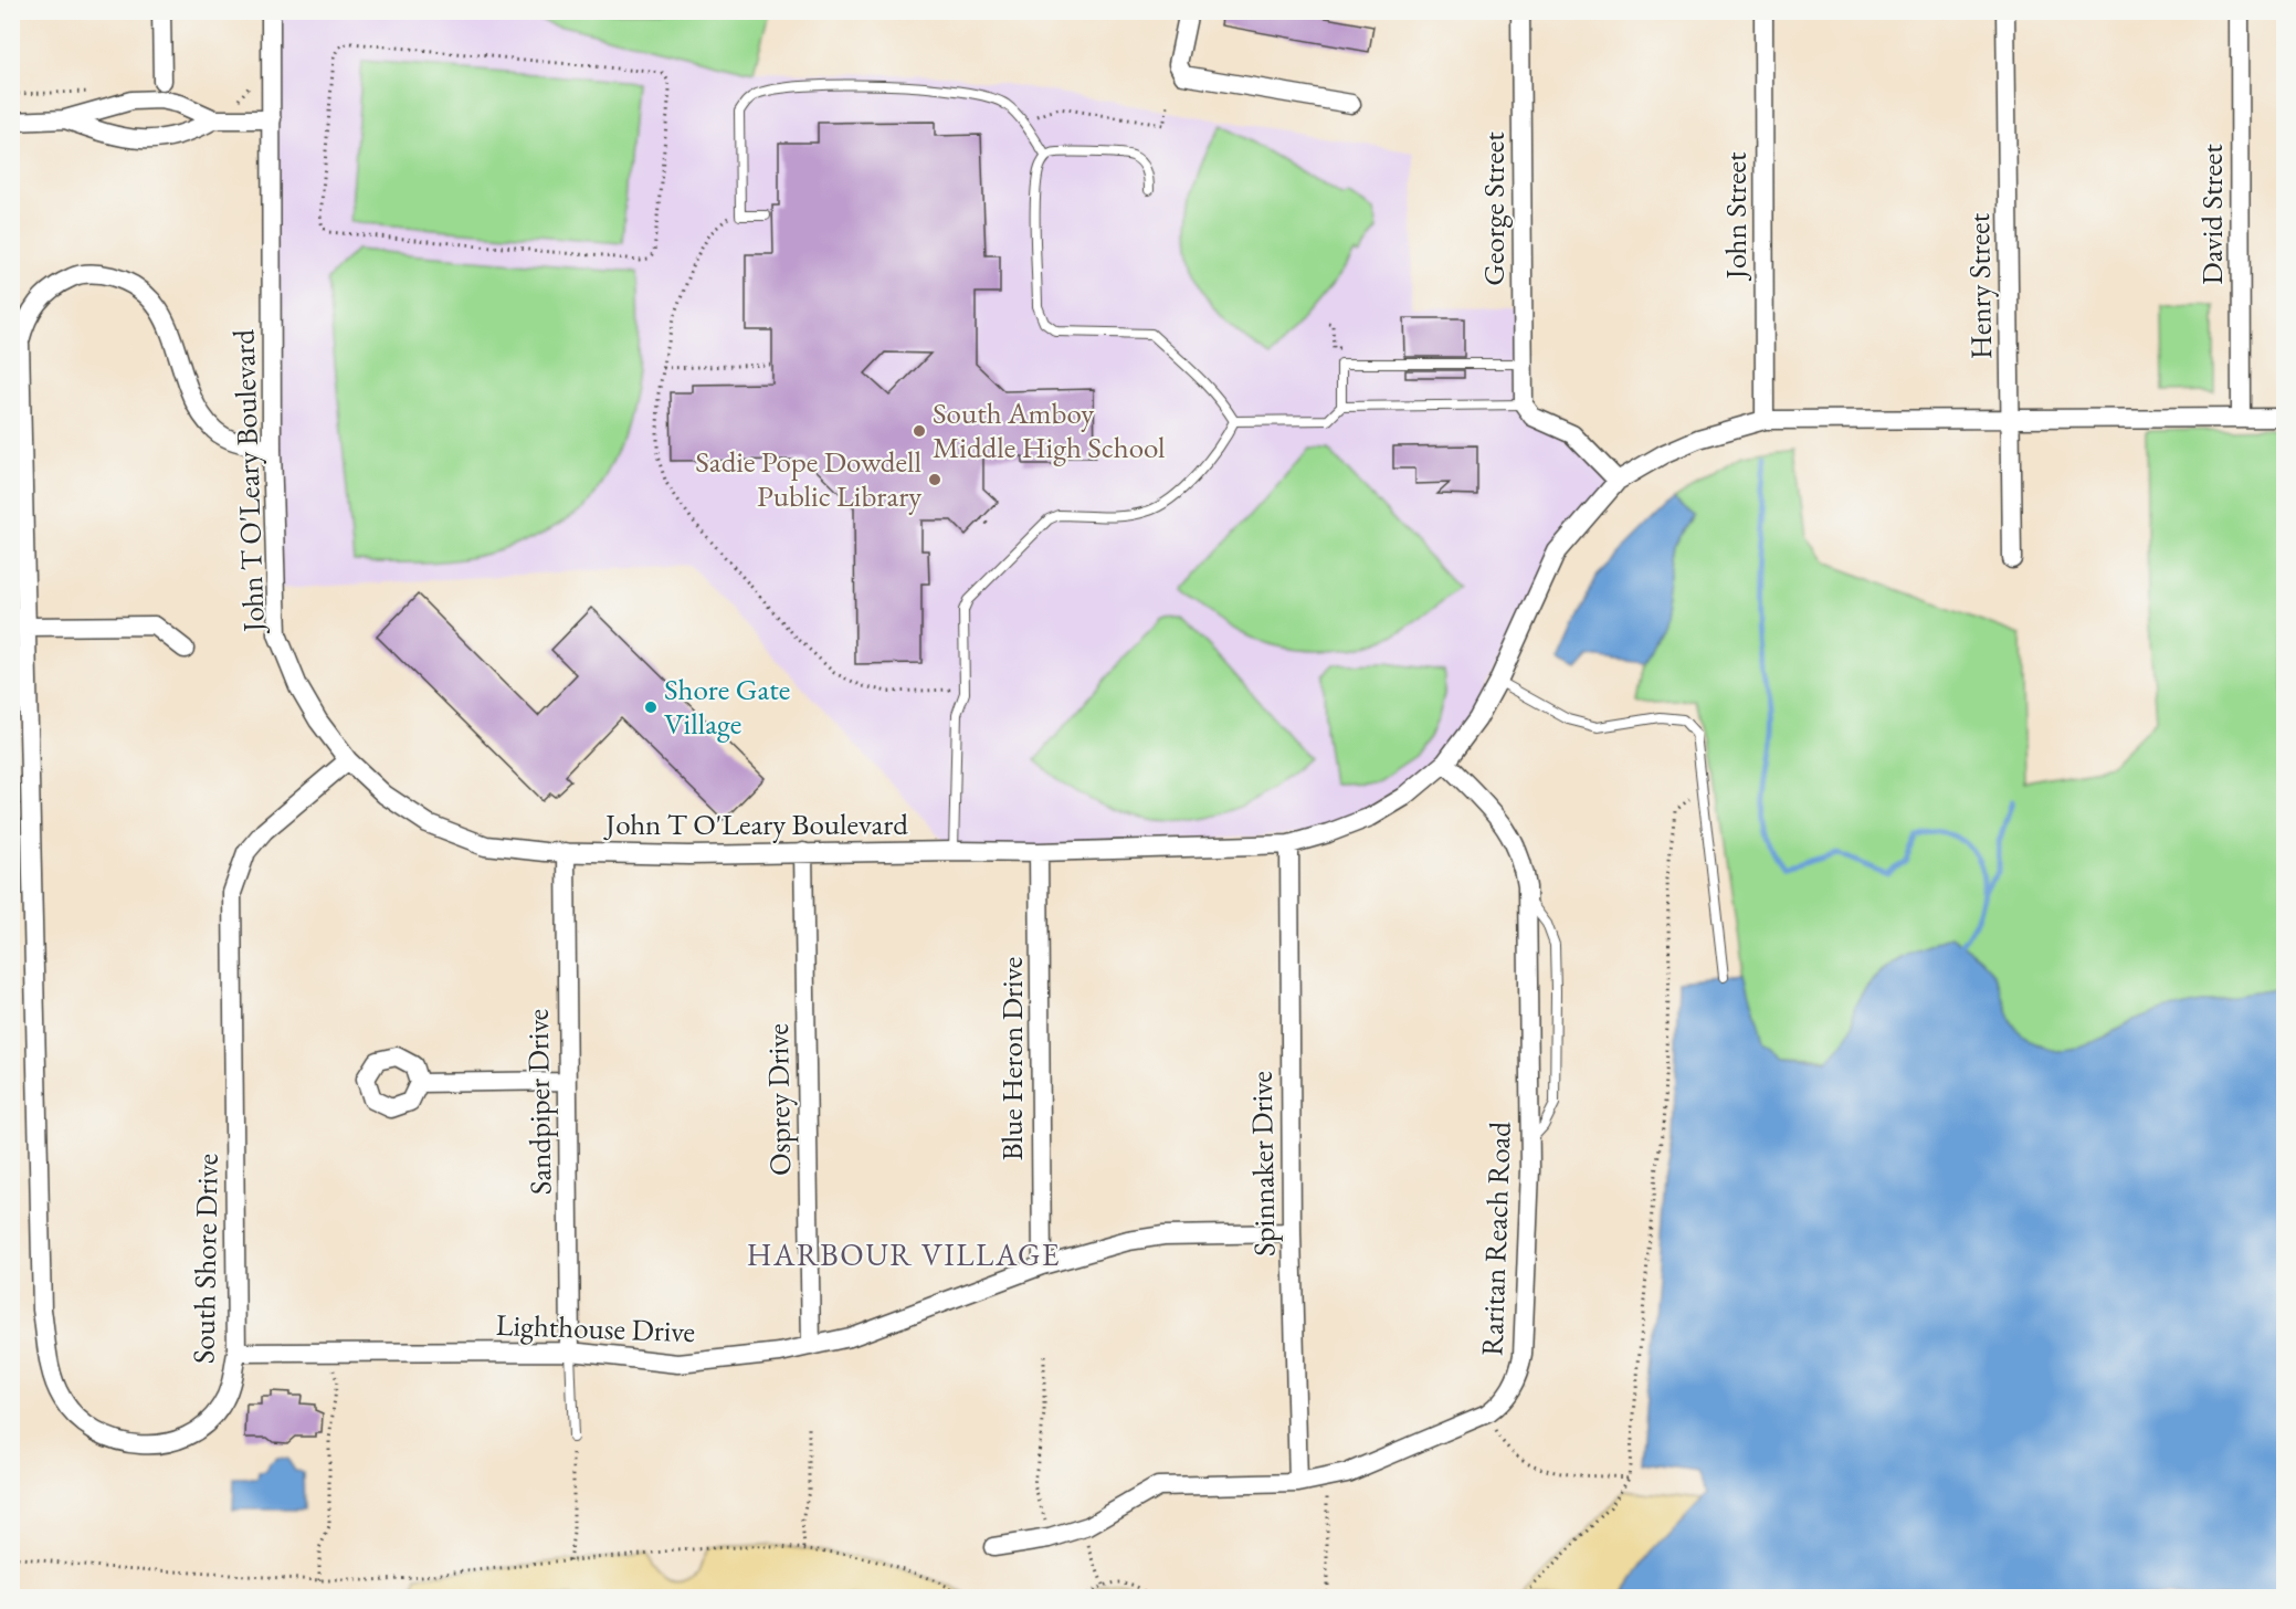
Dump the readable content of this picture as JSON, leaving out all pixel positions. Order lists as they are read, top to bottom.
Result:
{
  "streets": {
    "street": [
      "George Street",
      "David Street",
      "John Street",
      "Henry Street",
      "John T O'Leary Boulevard",
      "Blue Heron Drive",
      "Osprey Drive",
      "Sandpiper Drive",
      "Spinnaker Drive",
      "Raritan Reach Road",
      "South Shore Drive",
      "Lighthouse Drive"
    ]
  },
  "crossings": [
    ["David Street", "John T O'Leary Boulevard"],
    ["John Street", "John T O'Leary Boulevard"],
    ["Henry Street", "John T O'Leary Boulevard"],
    ["John T O'Leary Boulevard", "Blue Heron Drive"],
    ["John T O'Leary Boulevard", "Osprey Drive"],
    ["John T O'Leary Boulevard", "Sandpiper Drive"],
    ["John T O'Leary Boulevard", "Spinnaker Drive"],
    ["John T O'Leary Boulevard", "Raritan Reach Road"],
    ["John T O'Leary Boulevard", "South Shore Drive"],
    ["Blue Heron Drive", "Lighthouse Drive"],
    ["Osprey Drive", "Lighthouse Drive"],
    ["Sandpiper Drive", "Lighthouse Drive"],
    ["Spinnaker Drive", "Raritan Reach Road"],
    ["Spinnaker Drive", "Lighthouse Drive"],
    ["South Shore Drive", "Lighthouse Drive"]
  ],
  "districts": ["HARBOUR VILLAGE"],
  "places": ["South Amboy Middle High School", "Sadie Pope Dowdell Public Library", "Shore Gate Village"]
}
